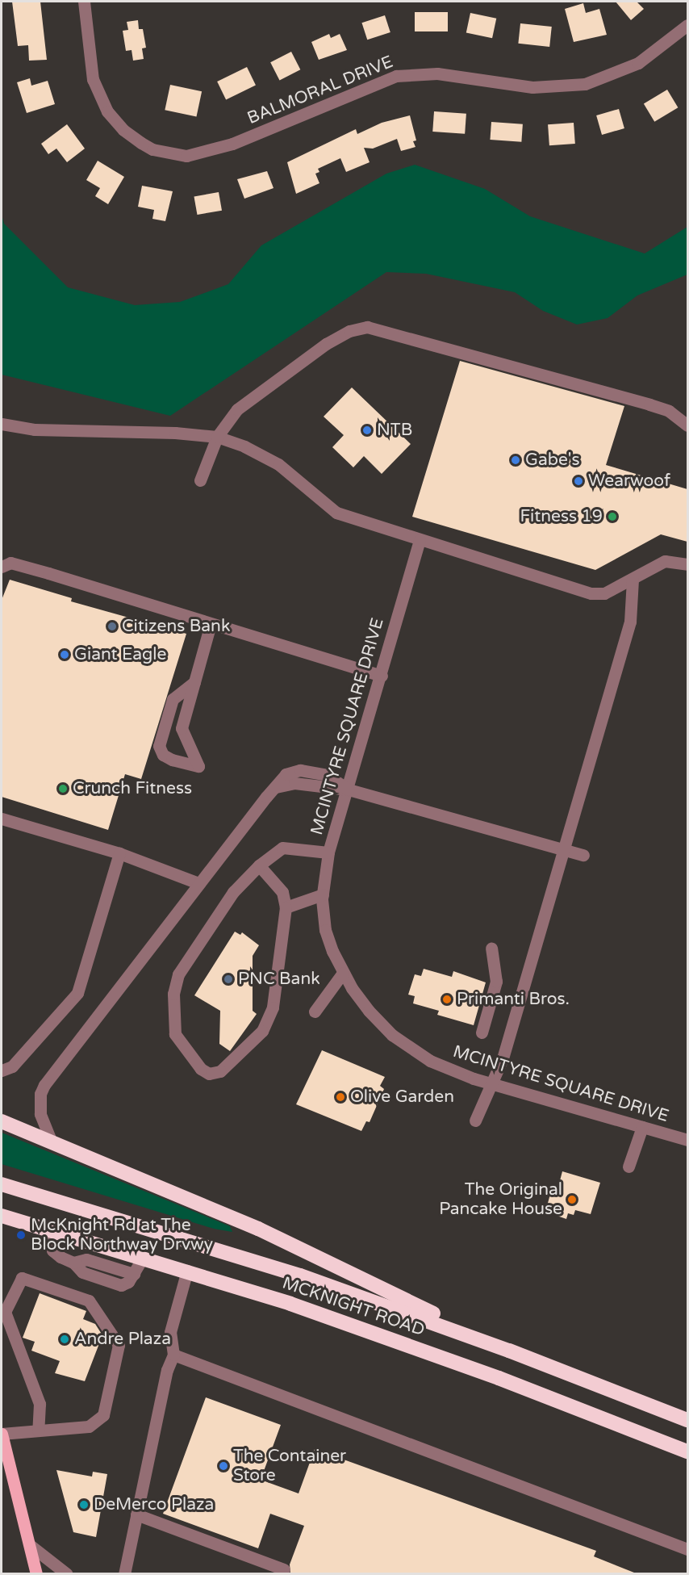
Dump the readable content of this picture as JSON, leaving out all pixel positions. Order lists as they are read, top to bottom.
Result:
{
  "streets": {
    "highway": ["MCKNIGHT ROAD"],
    "street": ["BALMORAL DRIVE", "MCINTYRE SQUARE DRIVE"]
  },
  "places": [
    "NTB",
    "Gabe's",
    "Wearwoof",
    "Fitness 19",
    "Citizens Bank",
    "Giant Eagle",
    "Crunch Fitness",
    "PNC Bank",
    "Primanti Bros.",
    "Olive Garden",
    "The Original Pancake House",
    "McKnight Rd at The Block Northway Drvwy",
    "Andre Plaza",
    "The Container Store",
    "DeMerco Plaza"
  ]
}
